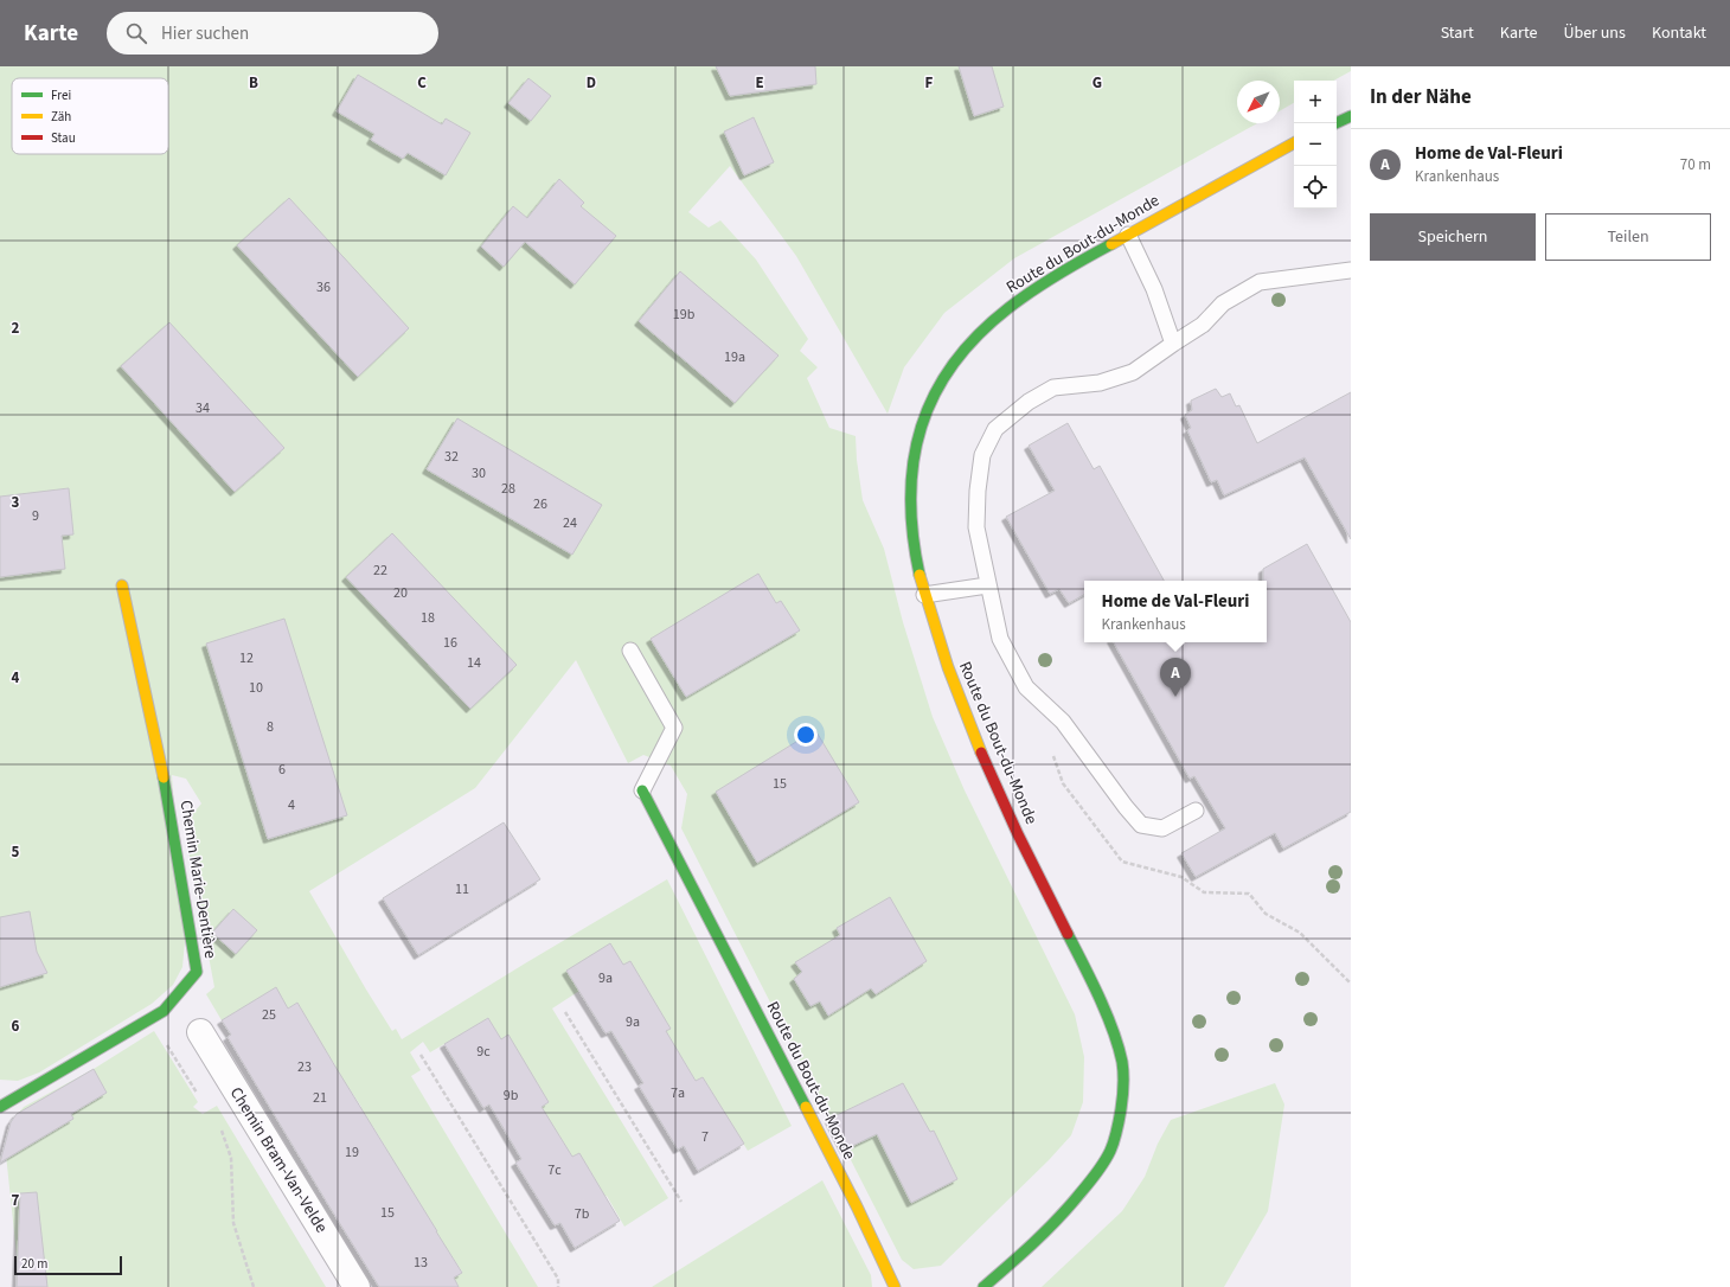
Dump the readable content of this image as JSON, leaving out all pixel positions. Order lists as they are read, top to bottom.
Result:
{
  "streets": {
    "main road": ["Route du Bout-du-Monde", "Chemin Marie-Dentière"],
    "street": ["Chemin Bram-Van-Velde"]
  },
  "house_numbers": [
    "36",
    "19b",
    "19a",
    "34",
    "32",
    "30",
    "28",
    "26",
    "9",
    "24",
    "22",
    "20",
    "18",
    "16",
    "12",
    "14",
    "10",
    "8",
    "6",
    "15",
    "4",
    "11",
    "9a",
    "25",
    "9a",
    "9c",
    "23",
    "7a",
    "9b",
    "21",
    "7",
    "19",
    "7c",
    "15",
    "7b",
    "13"
  ],
  "legend": ["Frei", "Zäh", "Stau"],
  "scale_bar": "20 m",
  "north": "bottom left",
  "page": {
    "header": "Karte",
    "search": "Hier suchen",
    "nav": [
      "Start",
      "Karte",
      "Über uns",
      "Kontakt"
    ],
    "heading": "In der Nähe",
    "map_buttons": ["+", "−"],
    "list": [
      {
        "mark": "A",
        "name": "Home de Val-Fleuri",
        "note": "Krankenhaus",
        "value": "70 m"
      }
    ],
    "buttons": ["Speichern", "Teilen"],
    "popup": ["Home de Val-Fleuri", "Krankenhaus"],
    "pins": "A",
    "scale": "20 m"
  },
  "grid": {
    "columns": [
      "B",
      "C",
      "D",
      "E",
      "F",
      "G"
    ],
    "rows": [
      "2",
      "3",
      "4",
      "5",
      "6",
      "7"
    ]
  }
}
